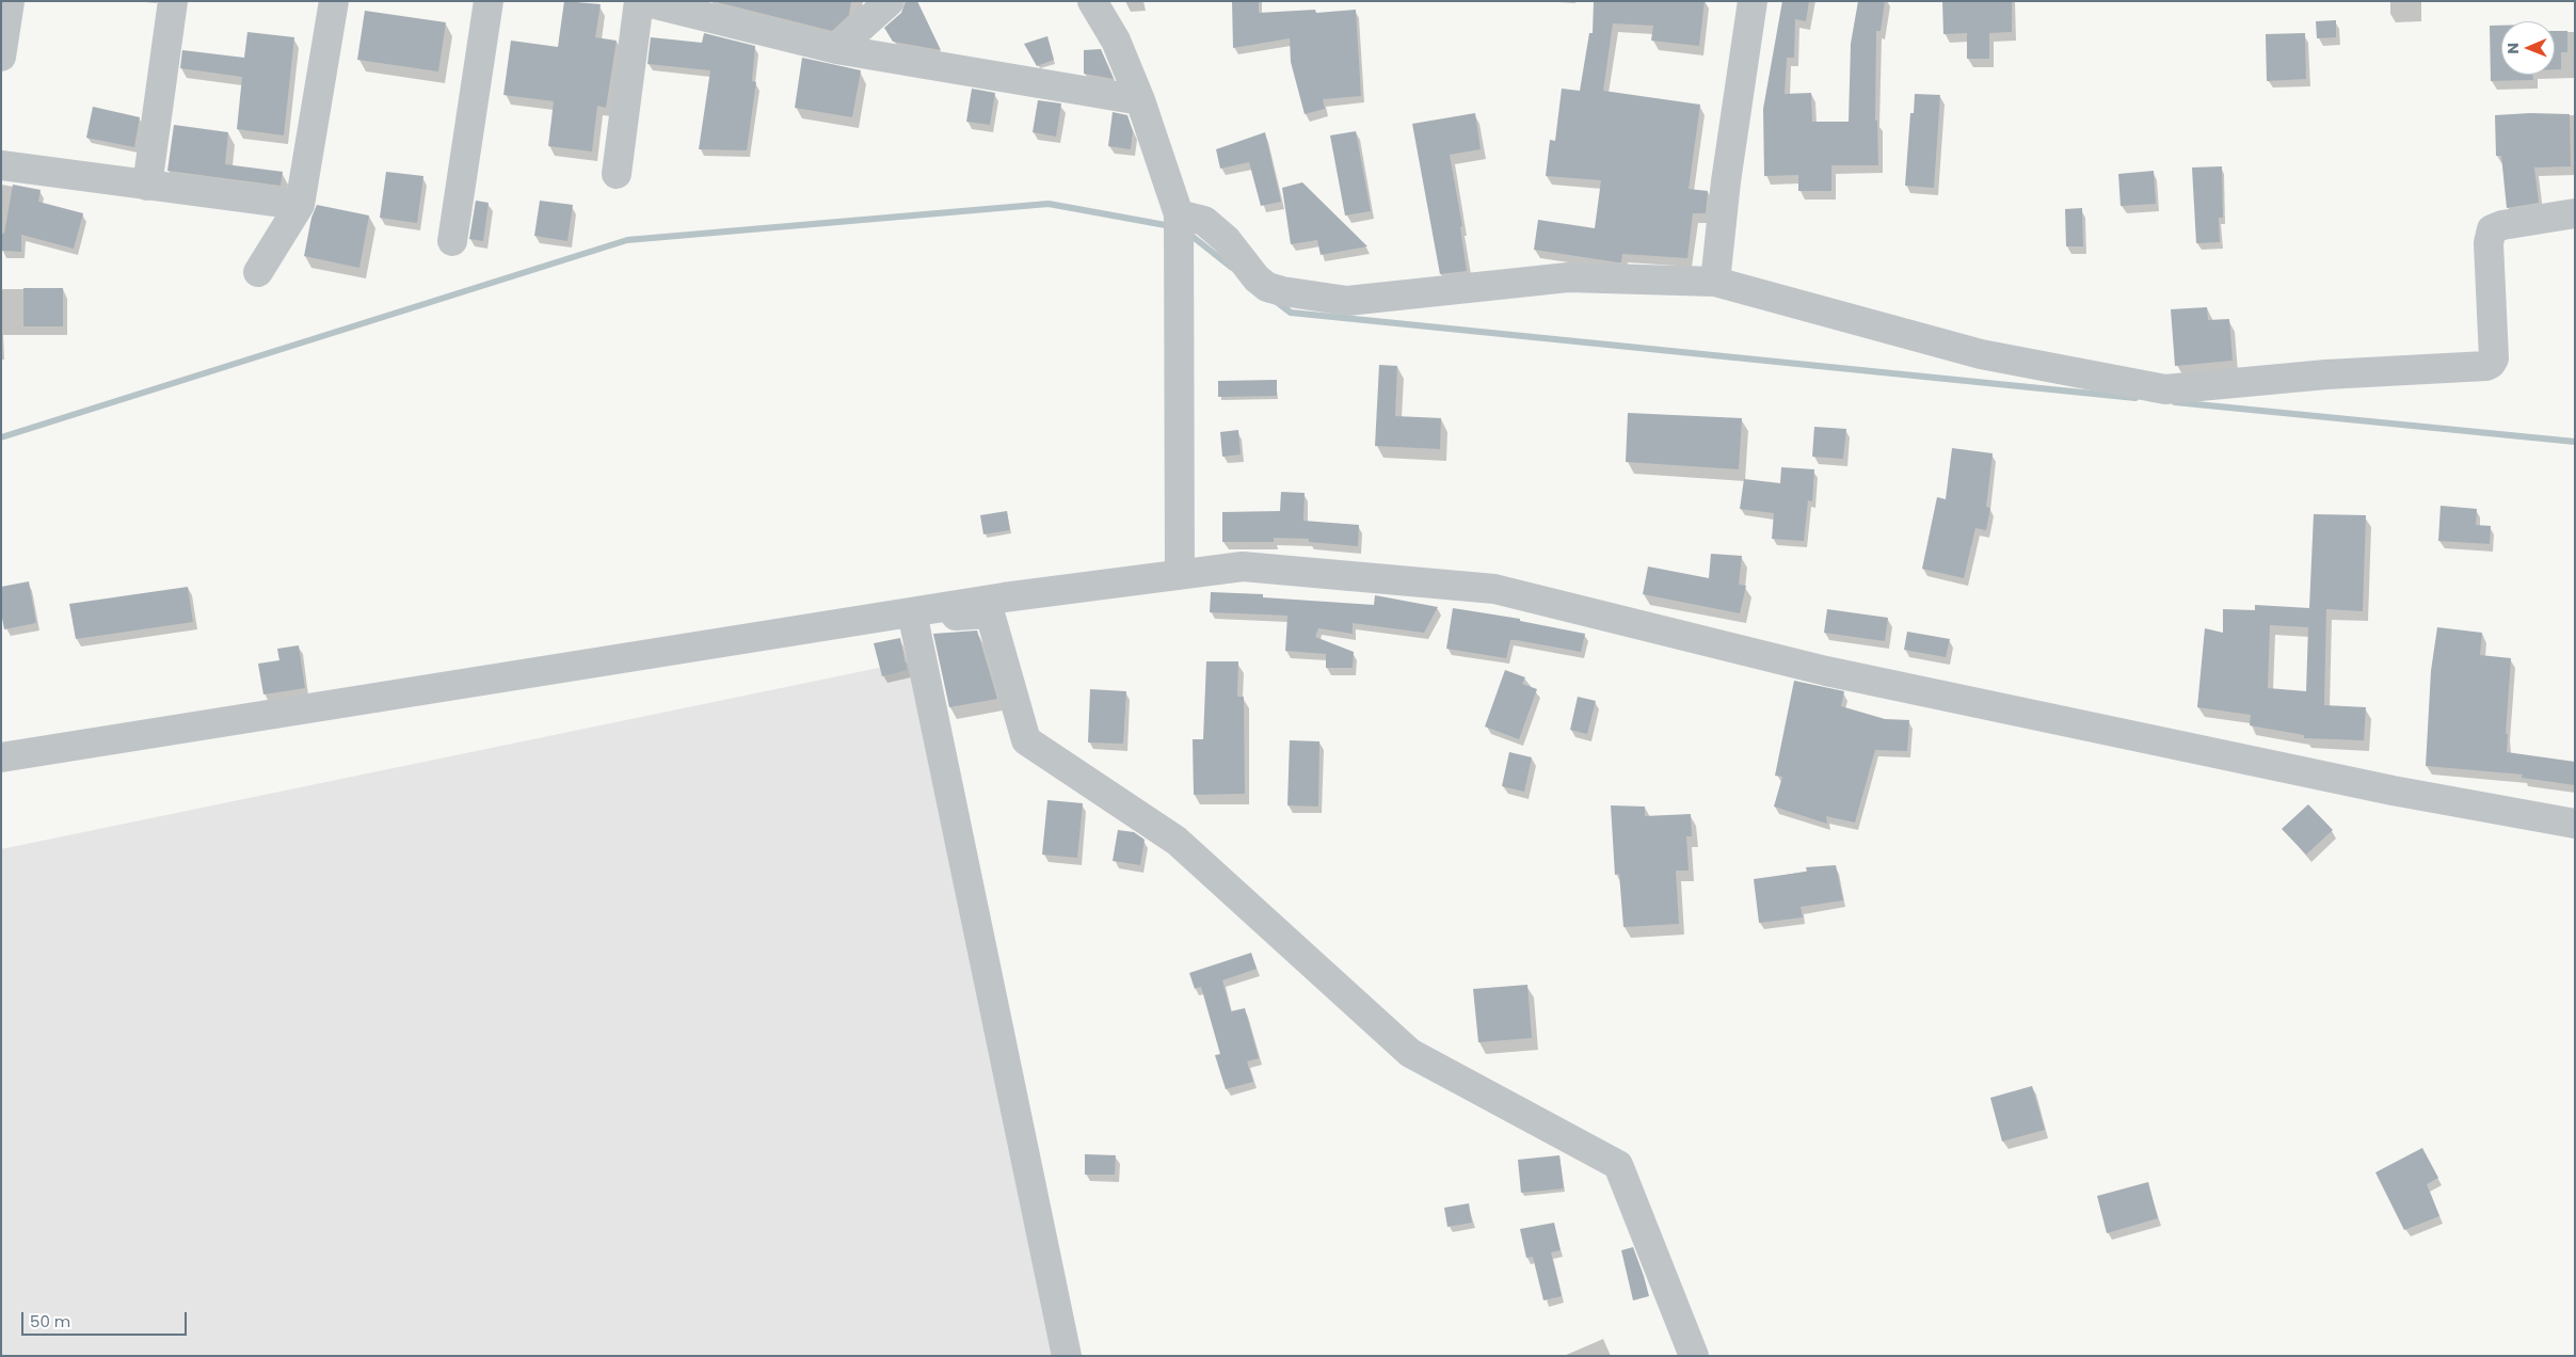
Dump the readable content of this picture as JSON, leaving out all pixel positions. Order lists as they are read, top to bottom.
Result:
{
  "scale_bar": "50 m",
  "north": "left"
}
